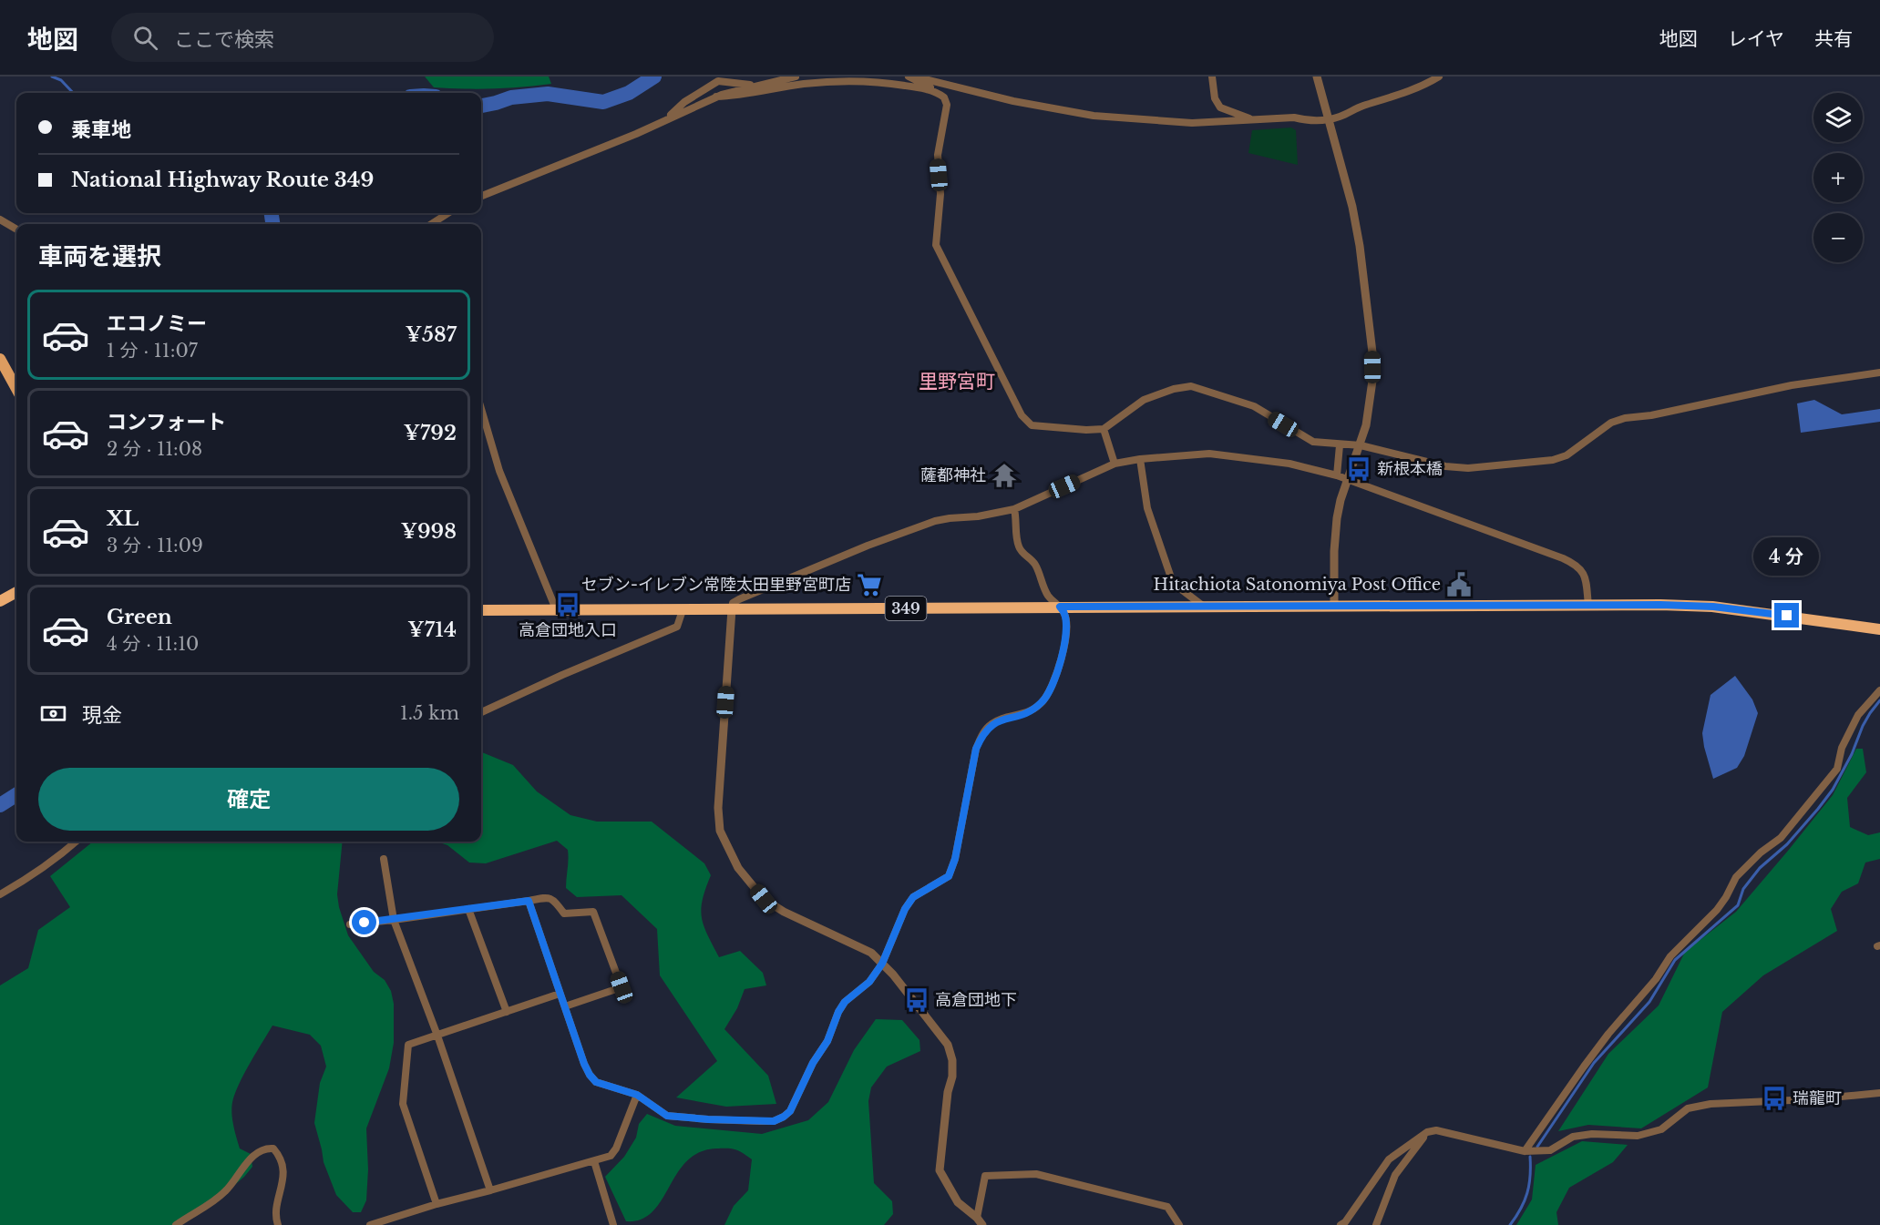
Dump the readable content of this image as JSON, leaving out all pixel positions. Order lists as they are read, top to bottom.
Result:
{
  "streets": {
    "highway": ["349"]
  },
  "districts": ["里野宮町"],
  "places": {
    "bus stop": [
      "新根本橋",
      "高倉団地入口",
      "高倉団地下",
      "瑞龍町"
    ],
    "temple": ["薩都神社"],
    "supermarket": ["セブン-イレブン常陸太田里野宮町店"],
    "public building": ["Hitachiota Satonomiya Post Office"]
  },
  "page": {
    "header": "地図",
    "search": "ここで検索",
    "nav": ["地図", "レイヤ", "共有"],
    "map_buttons": ["+", "−"],
    "banner": ["乗車地", "National Highway Route 349"],
    "heading": "車両を選択",
    "list": [
      {
        "name": "エコノミー",
        "note": "1 分 · 11:07",
        "value": "¥587"
      },
      {
        "name": "コンフォート",
        "note": "2 分 · 11:08",
        "value": "¥792"
      },
      {
        "name": "XL",
        "note": "3 分 · 11:09",
        "value": "¥998"
      },
      {
        "name": "Green",
        "note": "4 分 · 11:10",
        "value": "¥714"
      }
    ],
    "bubble": "4 分",
    "pay": ["現金", "1.5 km"],
    "buttons": "確定"
  }
}
